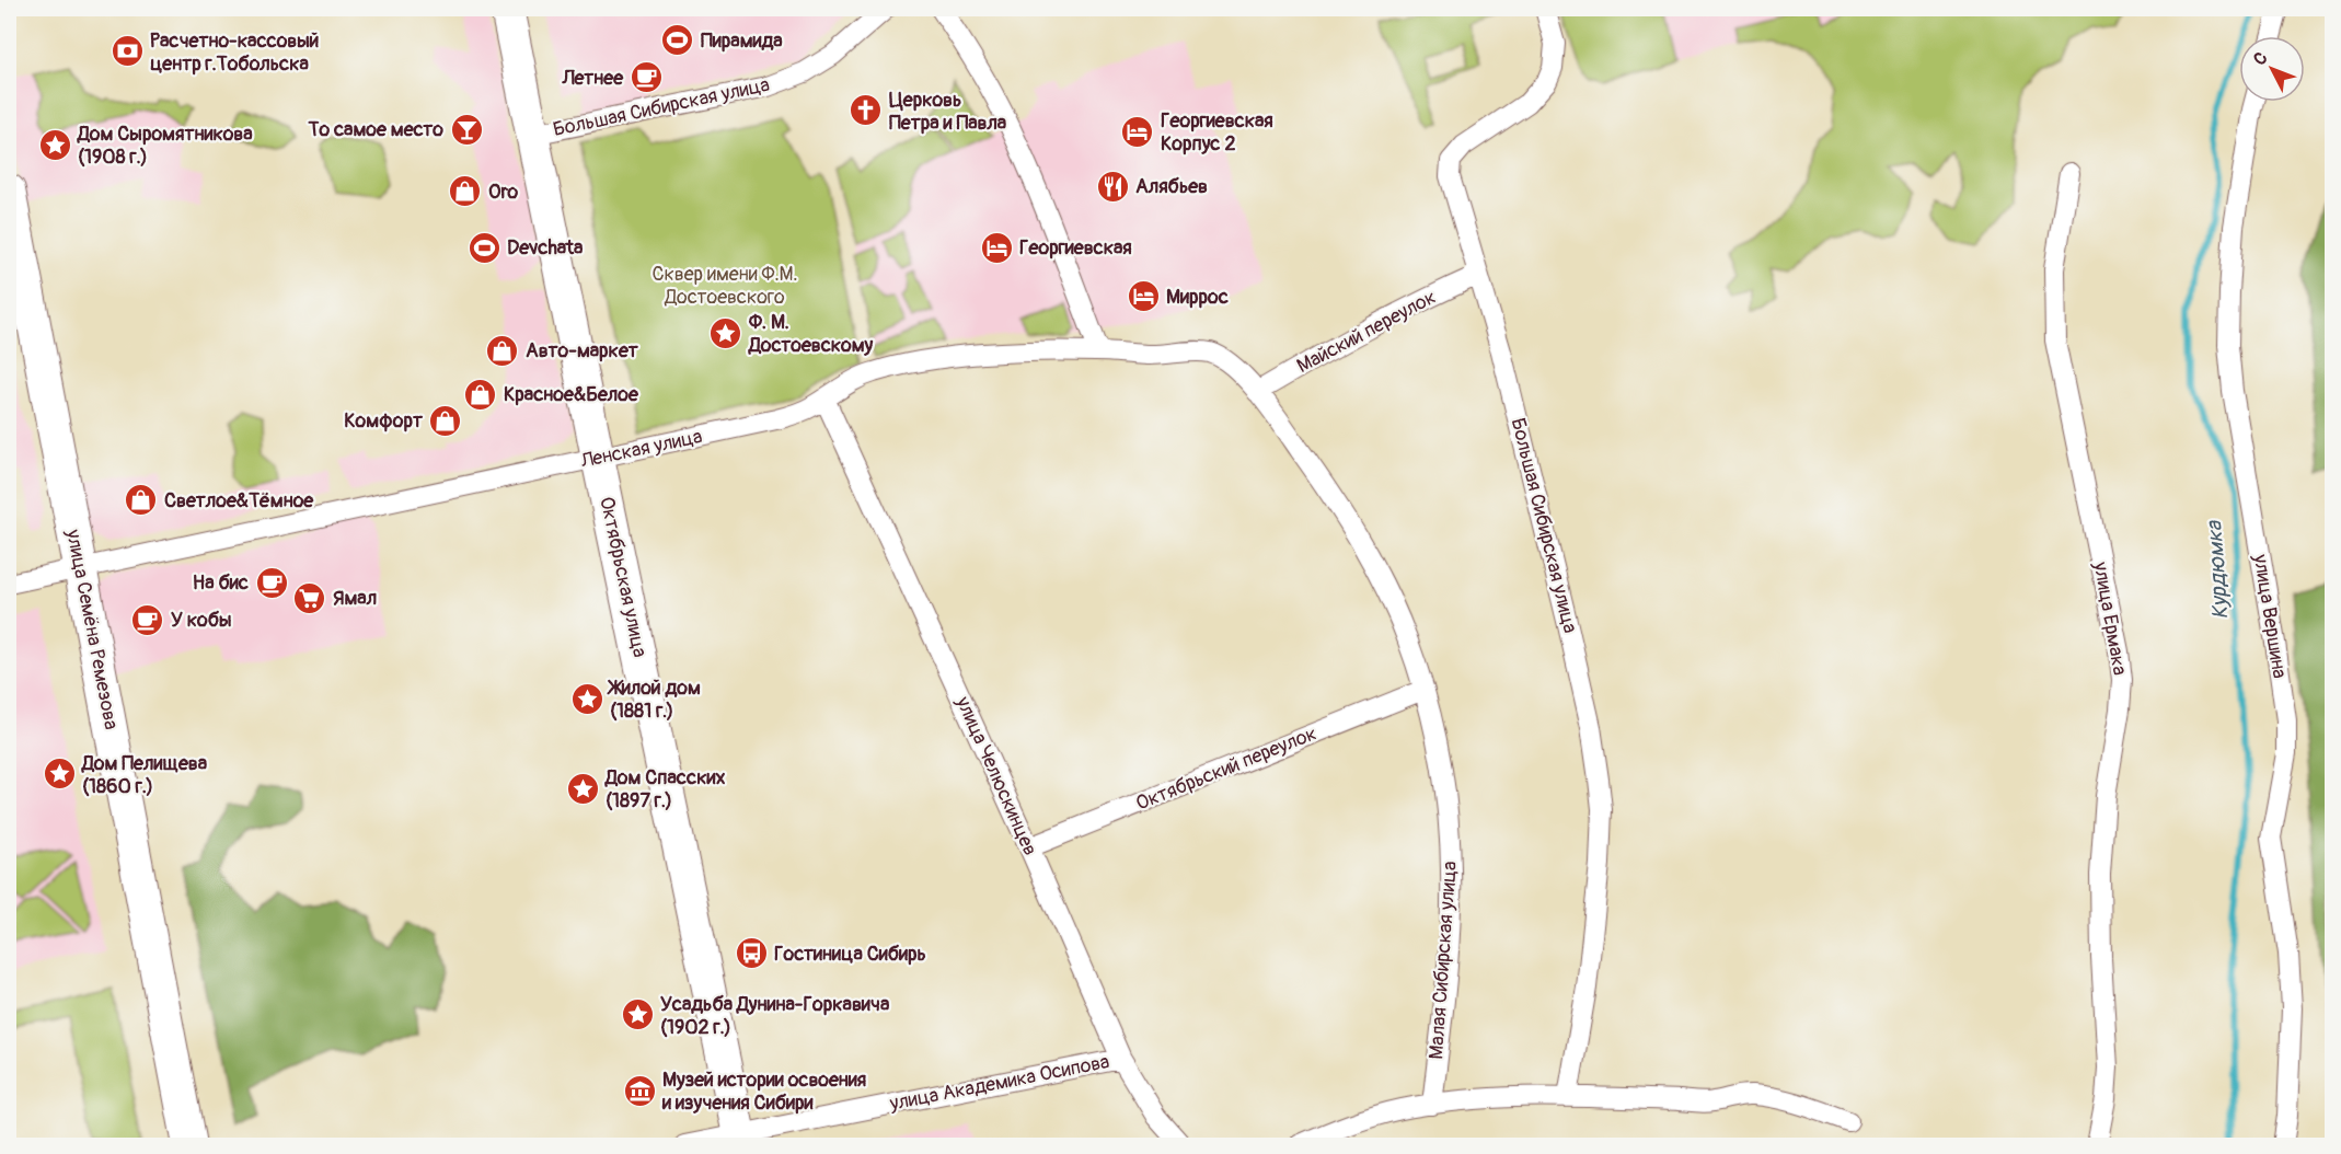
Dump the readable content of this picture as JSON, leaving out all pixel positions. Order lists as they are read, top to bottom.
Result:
{
  "streets": {
    "main road": ["Октябрьская улица", "улица Семёна Ремезова"],
    "street": [
      "Большая Сибирская улица",
      "Майский переулок",
      "Ленская улица",
      "улица Вершина",
      "улица Ермака",
      "Октябрьский переулок",
      "улица Челюскинцев",
      "Малая Сибирская улица",
      "улица Академика Осипова"
    ]
  },
  "crossings": [
    ["Большая Сибирская улица", "Майский переулок"],
    ["Большая Сибирская улица", "Октябрьская улица"],
    ["Майский переулок", "Ленская улица"],
    ["Майский переулок", "Малая Сибирская улица"],
    ["Ленская улица", "Октябрьская улица"],
    ["Ленская улица", "улица Семёна Ремезова"],
    ["Ленская улица", "улица Челюскинцев"],
    ["Ленская улица", "Малая Сибирская улица"],
    ["Октябрьская улица", "улица Академика Осипова"],
    ["Октябрьский переулок", "улица Челюскинцев"],
    ["Октябрьский переулок", "Малая Сибирская улица"],
    ["улица Челюскинцев", "улица Академика Осипова"]
  ],
  "water": ["Курдюмка"],
  "parks": ["Сквер имени Ф.М. Достоевского"],
  "places": {
    "sports": ["Пирамида", "Devchata"],
    "bank": ["Расчетно-кассовый центр г.Тобольска"],
    "cafe": ["Летнее", "На бис", "У кобы"],
    "church": ["Церковь Петра и Павла"],
    "bar": ["То самое место"],
    "hotel": ["Георгиевская Корпус 2", "Георгиевская", "Миррос"],
    "place": [
      "Дом Сыромятникова (1908 г.)",
      "Ф. М. Достоевскому",
      "Жилой дом (1881 г.)",
      "Дом Пелищева (1860 г.)",
      "Дом Спасских (1897 г.)",
      "Усадьба Дунина-Горкавича (1902 г.)"
    ],
    "restaurant": ["Алябьев"],
    "shop": [
      "Oro",
      "Авто-маркет",
      "Красное&Белое",
      "Комфорт",
      "Светлое&Тёмное"
    ],
    "supermarket": ["Ямал"],
    "bus stop": ["Гостиница Сибирь"],
    "museum": ["Музей истории освоения и изучения Сибири"]
  },
  "north": "top left"
}
